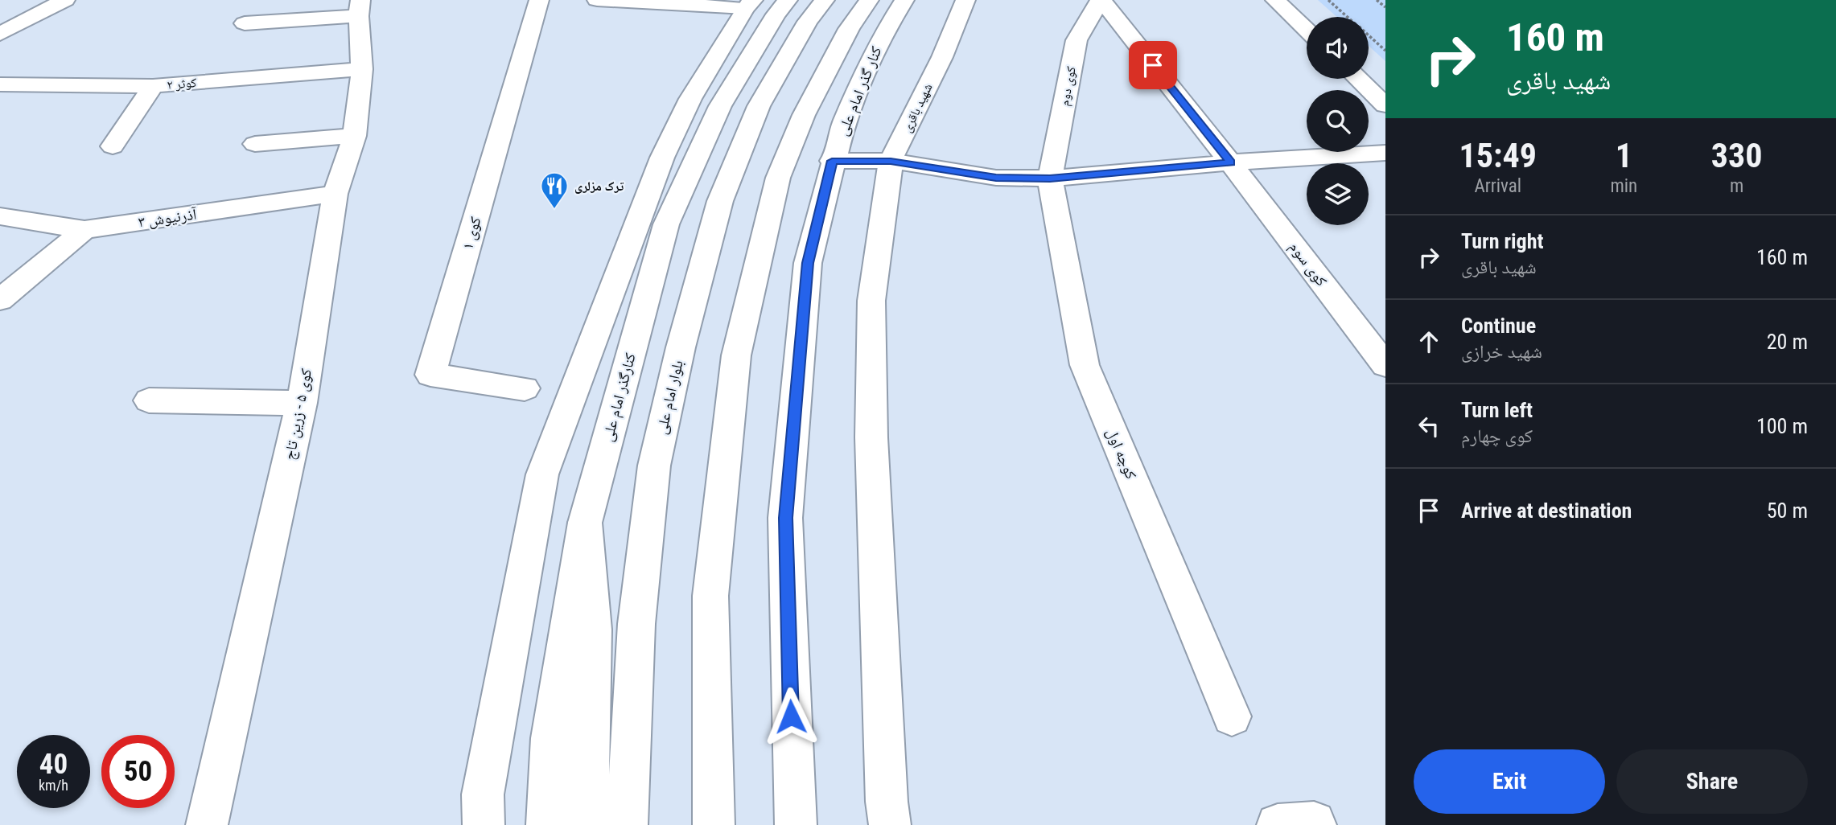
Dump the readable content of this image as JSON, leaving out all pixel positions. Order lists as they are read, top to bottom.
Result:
{
  "streets": {
    "main road": [
      "کوثر ۲",
      "کوی دوم",
      "کنار گذر امام علی",
      "شهید باقری",
      "آذرنیوش ۳",
      "کوی ۱",
      "کوی سوم",
      "کنارگذر امام علی",
      "بلوار امام علی",
      "کوی ۵ - زرین تاج",
      "کوچه اول"
    ]
  },
  "crossings": [
    ["کوثر ۲", "کوی ۵ - زرین تاج"],
    ["کوی دوم", "کوی سوم"],
    ["کوی دوم", "کوچه اول"],
    ["آذرنیوش ۳", "کوی ۵ - زرین تاج"]
  ],
  "places": {
    "restaurant": ["ترک مزلری"]
  },
  "page": {
    "turn": ["160 m", "شهید باقری"],
    "eta": [
      "15:49",
      "Arrival",
      "1",
      "min",
      "330",
      "m"
    ],
    "list": [
      {
        "name": "Turn right",
        "note": "شهید باقری",
        "value": "160 m"
      },
      {
        "name": "Continue",
        "note": "شهید خرازی",
        "value": "20 m"
      },
      {
        "name": "Turn left",
        "note": "کوی چهارم",
        "value": "100 m"
      },
      {
        "name": "Arrive at destination",
        "value": "50 m"
      }
    ],
    "speed": "40 km/h",
    "limit": "50",
    "buttons": ["Exit", "Share"]
  }
}
